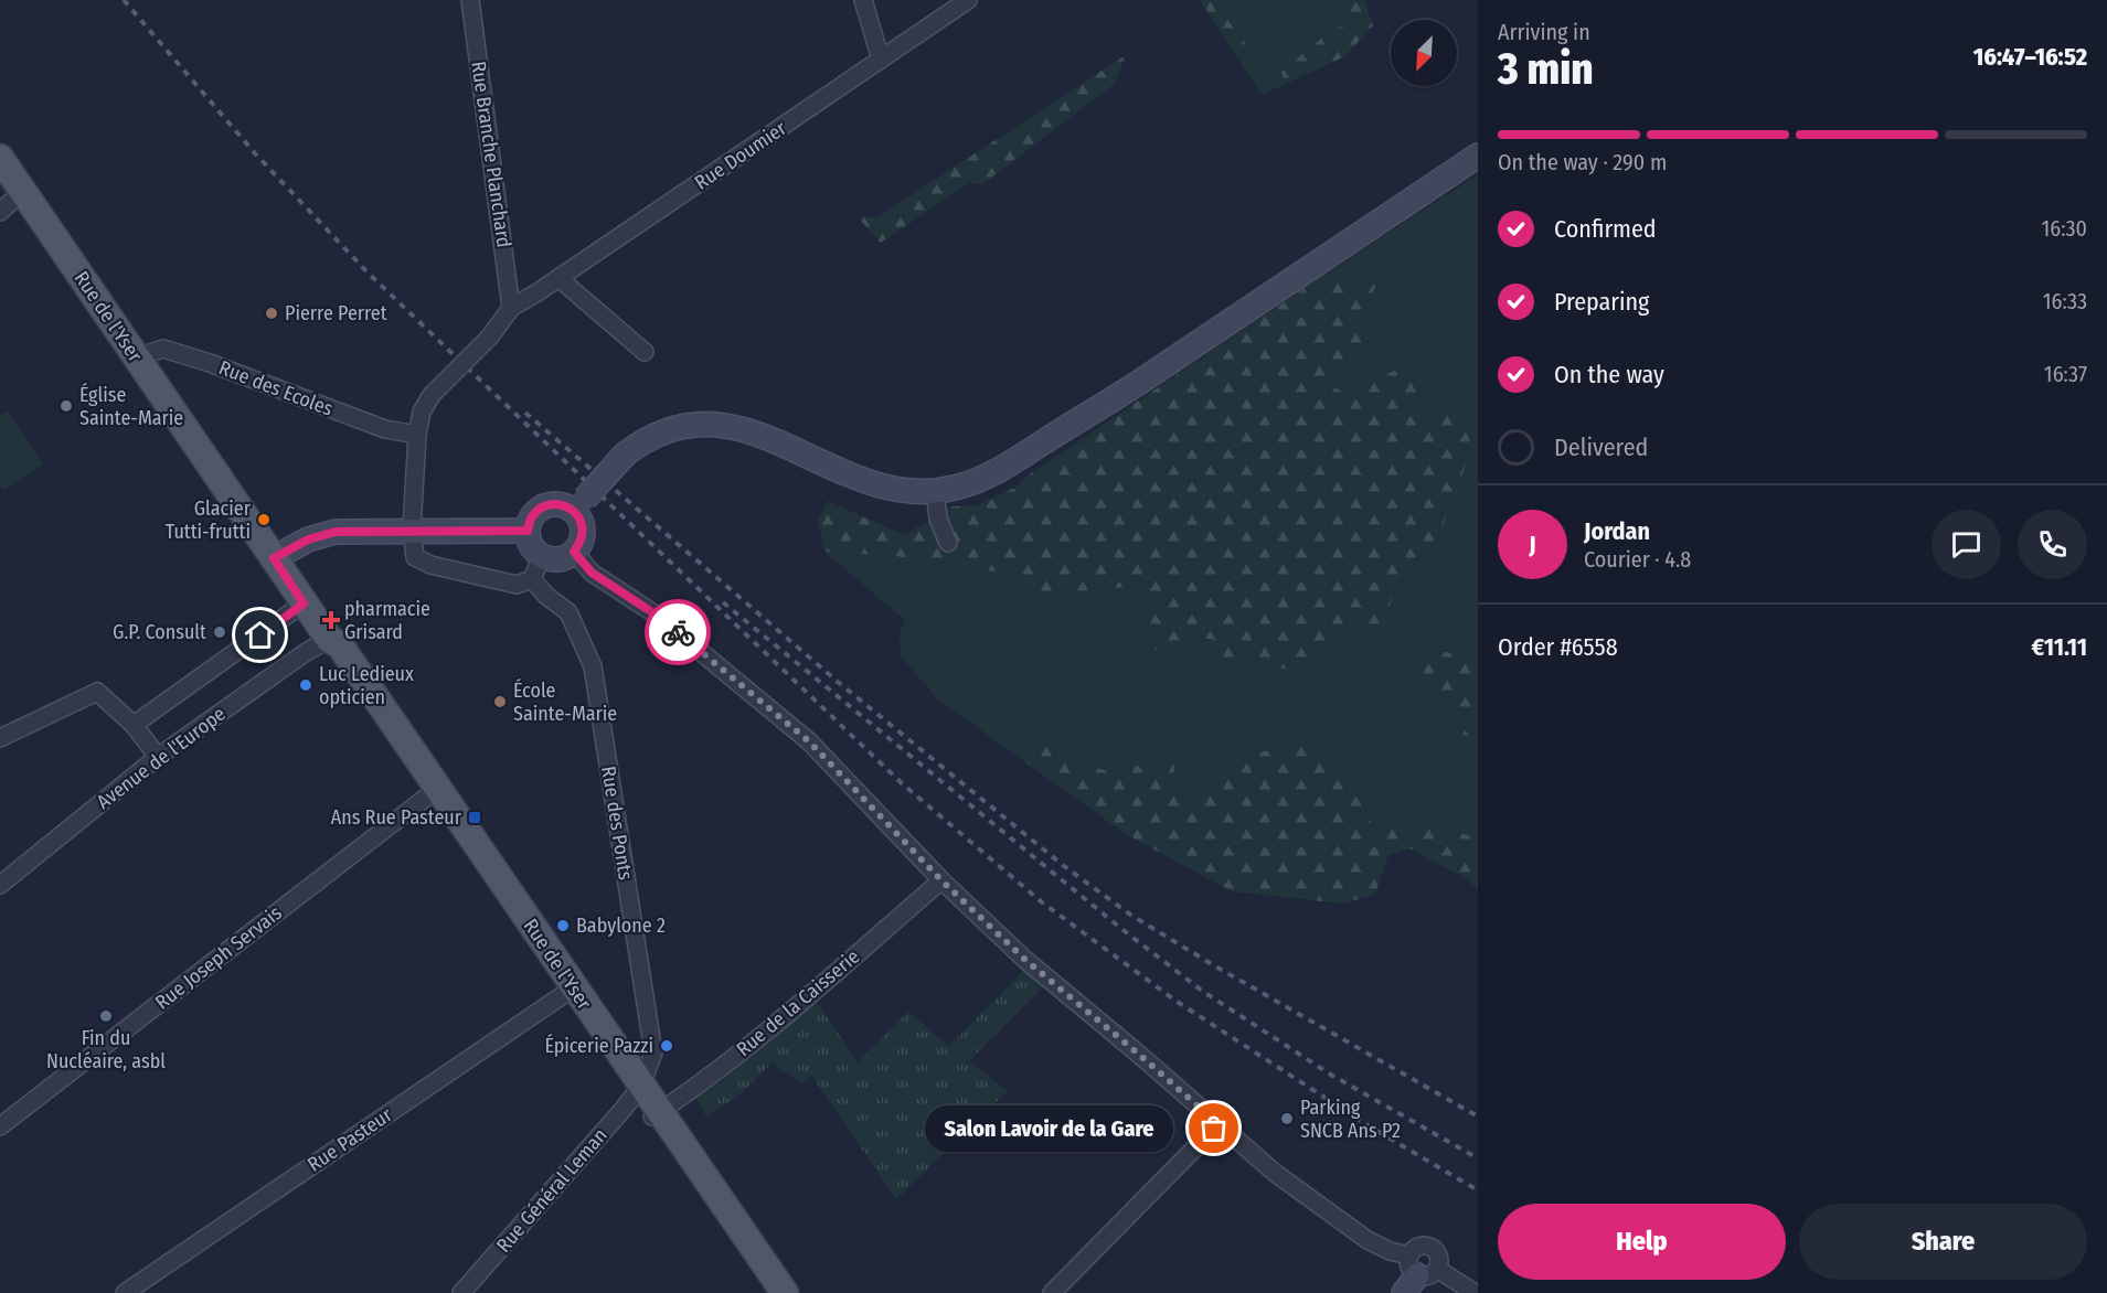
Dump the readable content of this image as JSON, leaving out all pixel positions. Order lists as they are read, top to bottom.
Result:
{
  "streets": {
    "main road": ["Rue de l'Yser"],
    "street": [
      "Rue Branche Planchard",
      "Rue Doumier",
      "Rue des Ecoles",
      "Avenue de l'Europe",
      "Rue des Ponts",
      "Rue Joseph Servais",
      "Rue de la Caisserie",
      "Rue Pasteur",
      "Rue Général Leman"
    ]
  },
  "crossings": [
    ["Rue Branche Planchard", "Rue Doumier"],
    ["Rue de l'Yser", "Rue des Ecoles"],
    ["Rue de l'Yser", "Avenue de l'Europe"],
    ["Rue de l'Yser", "Rue des Ponts"],
    ["Rue de l'Yser", "Rue Joseph Servais"],
    ["Rue de l'Yser", "Rue de la Caisserie"],
    ["Rue de l'Yser", "Rue Pasteur"],
    ["Rue de l'Yser", "Rue Général Leman"],
    ["Rue des Ponts", "Rue Général Leman"]
  ],
  "places": {
    "other": [
      "Pierre Perret",
      "Église Sainte-Marie",
      "Glacier Tutti-frutti",
      "G.P. Consult",
      "Luc Ledieux opticien",
      "École Sainte-Marie",
      "Babylone 2",
      "Fin du Nucléaire, asbl",
      "Épicerie Pazzi",
      "Parking SNCB Ans P2",
      "Salon Lavoir de la Gare"
    ],
    "health": ["pharmacie Grisard"],
    "transit": ["Ans Rue Pasteur"]
  },
  "north": "bottom left",
  "page": {
    "heading": ["3 min", "Arriving in", "16:47–16:52"],
    "panel": [
      "Jordan",
      "Courier · 4.8",
      "Order #6558",
      "€11.11"
    ],
    "bar": "On the way · 290 m",
    "list": [
      ["Confirmed", "16:30"],
      ["Preparing", "16:33"],
      ["On the way", "16:37"],
      "Delivered"
    ],
    "round": "J",
    "bubble": "Salon Lavoir de la Gare",
    "buttons": ["Help", "Share"]
  }
}
